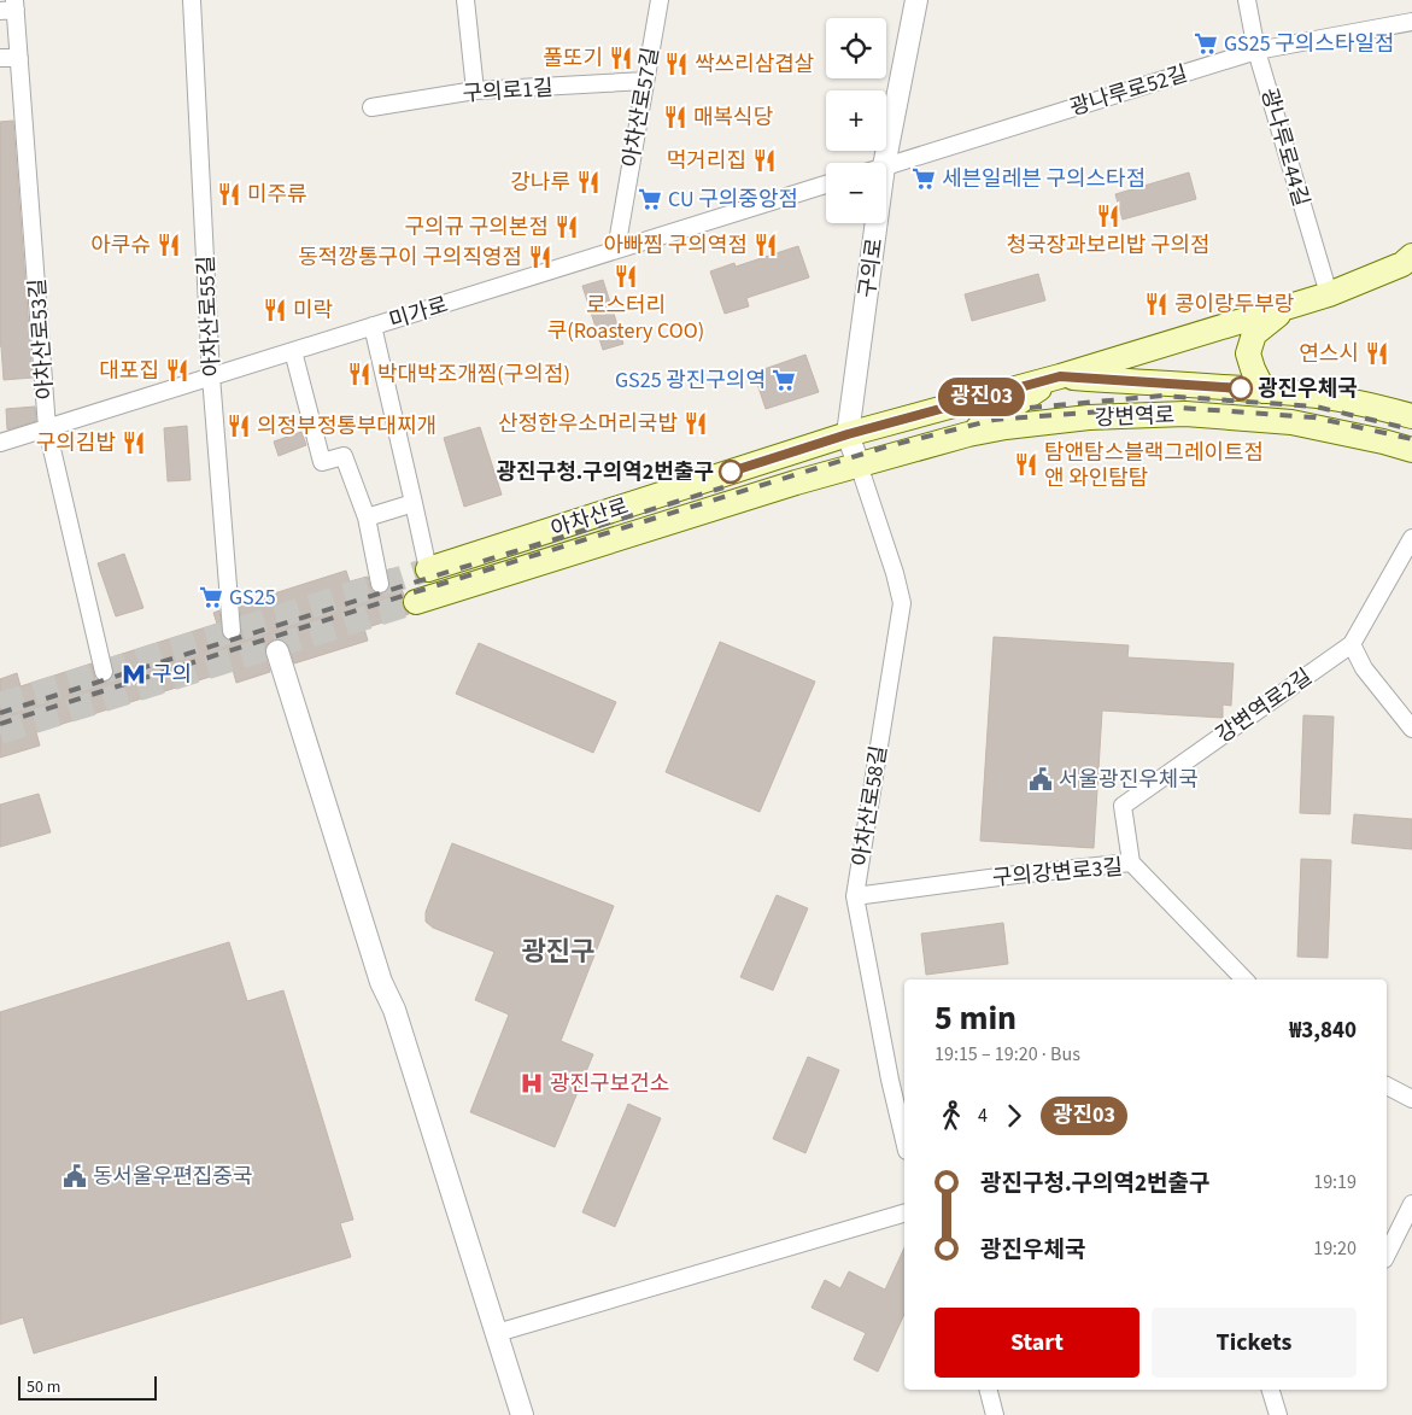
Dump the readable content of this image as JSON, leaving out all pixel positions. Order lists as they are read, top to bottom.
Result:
{
  "streets": {
    "main road": ["강변역로", "아차산로"],
    "street": [
      "구의로1길",
      "광나루로52길",
      "아차산로57길",
      "광나루로44길",
      "구의로",
      "미가로",
      "아차산로55길",
      "아차산로53길",
      "강변역로2길",
      "아차산로58길",
      "구의강변로3길"
    ]
  },
  "crossings": [
    ["구의로1길", "아차산로57길"],
    ["광나루로52길", "광나루로44길"],
    ["아차산로57길", "미가로"],
    ["광나루로44길", "아차산로"],
    ["구의로", "강변역로"],
    ["구의로", "아차산로"],
    ["구의로", "아차산로58길"],
    ["미가로", "아차산로55길"],
    ["미가로", "아차산로53길"],
    ["미가로", "아차산로"],
    ["강변역로", "아차산로"],
    ["강변역로", "아차산로58길"],
    ["아차산로", "아차산로58길"],
    ["강변역로2길", "구의강변로3길"],
    ["아차산로58길", "구의강변로3길"]
  ],
  "districts": ["광진구"],
  "places": {
    "supermarket": [
      "GS25 구의스타일점",
      "세븐일레븐 구의스타점",
      "CU 구의중앙점",
      "GS25 광진구의역",
      "GS25"
    ],
    "restaurant": [
      "풀또기",
      "싹쓰리삼겹살",
      "매복식당",
      "먹거리집",
      "강나루",
      "미주류",
      "청국장과보리밥 구의점",
      "구의규 구의본점",
      "아쿠슈",
      "아빠찜 구의역점",
      "동적깡통구이 구의직영점",
      "로스터리 쿠(Roastery COO)",
      "콩이랑두부랑",
      "미락",
      "연스시",
      "대포집",
      "박대박조개찜(구의점)",
      "산정한우소머리국밥",
      "의정부정통부대찌개",
      "구의김밥",
      "탐앤탐스블랙그레이트점 앤 와인탐탐"
    ],
    "other": ["광진우체국", "광진구청.구의역2번출구"],
    "metro station": ["구의"],
    "public building": ["서울광진우체국", "동서울우편집중국"],
    "hospital": ["광진구보건소"]
  },
  "lines": ["bus line 광진03"],
  "scale_bar": "50 m",
  "page": {
    "on_map": "광진03",
    "map_buttons": ["+", "−"],
    "heading": ["5 min", "19:15 – 19:20 · Bus", "₩3,840"],
    "legs": ["4", "광진03"],
    "list": [
      {
        "name": "광진구청.구의역2번출구",
        "value": "19:19"
      },
      {
        "name": "광진우체국",
        "value": "19:20"
      }
    ],
    "buttons": ["Start", "Tickets"],
    "scale": "50 m"
  }
}
